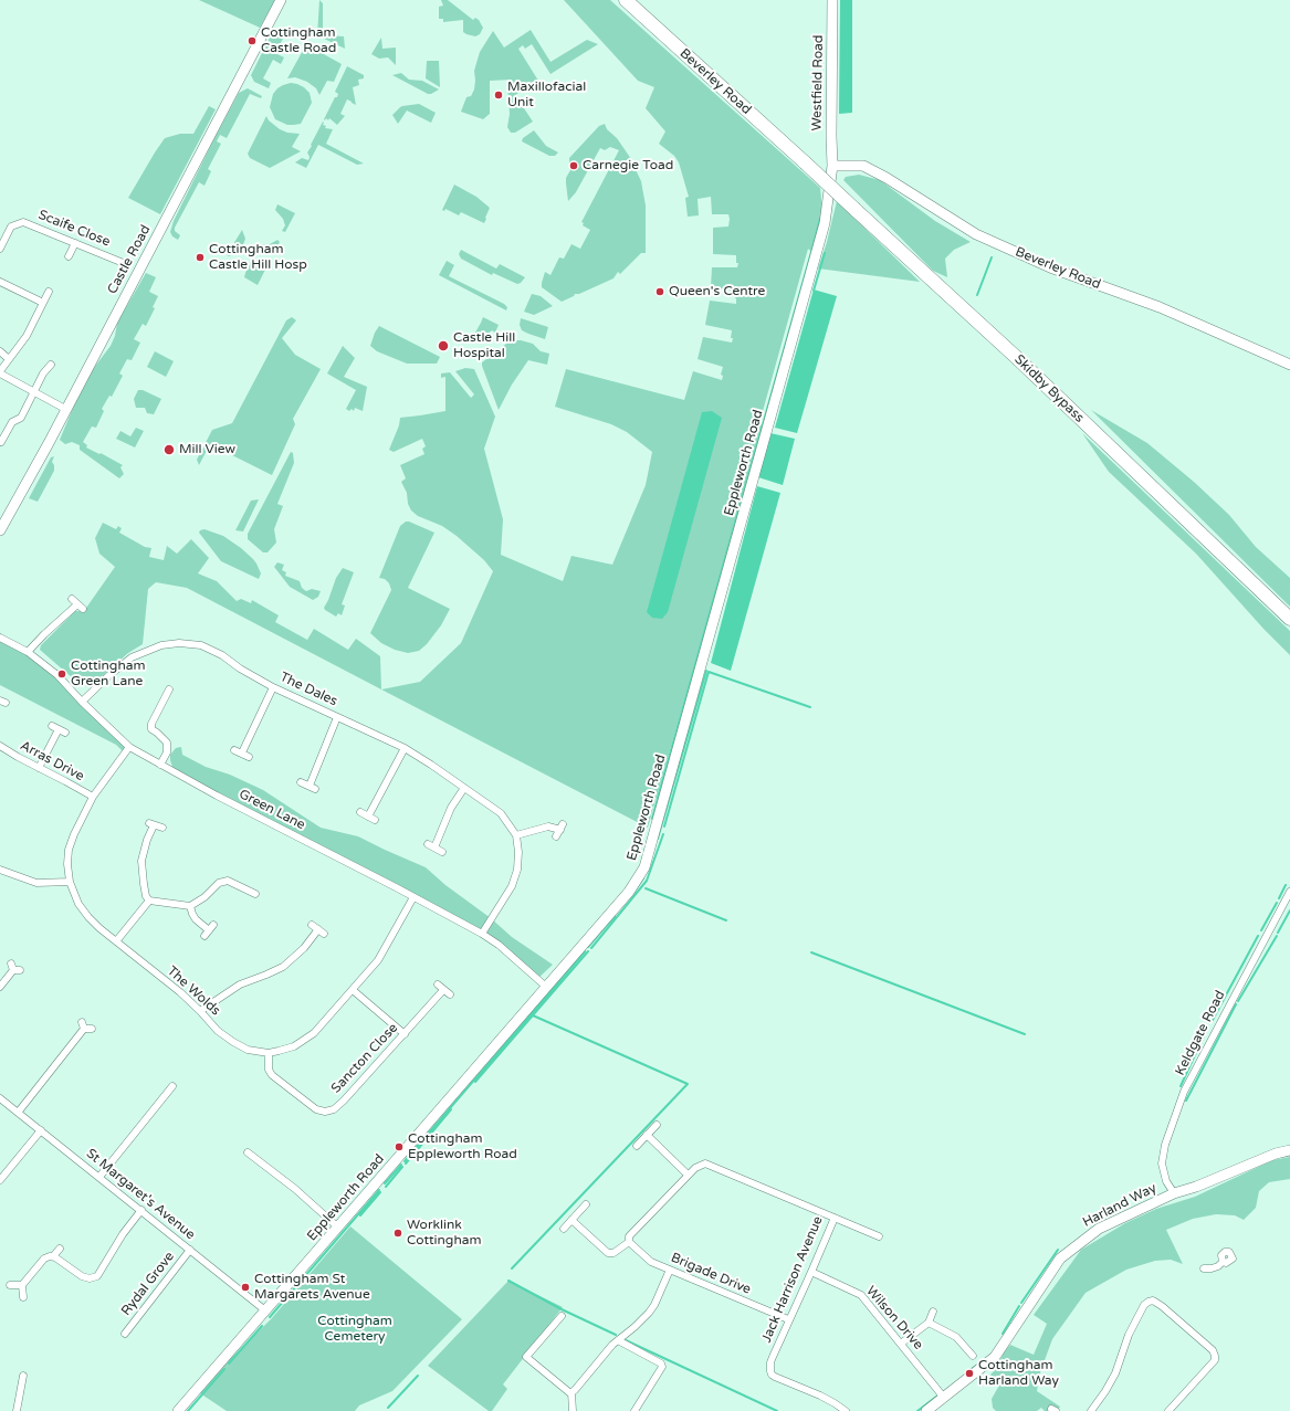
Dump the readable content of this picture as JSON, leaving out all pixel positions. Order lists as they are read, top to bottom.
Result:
{
  "streets": {
    "highway": ["Beverley Road", "Skidby Bypass"],
    "street": [
      "Westfield Road",
      "Scaife Close",
      "Castle Road",
      "Eppleworth Road",
      "The Dales",
      "Arras Drive",
      "Green Lane",
      "The Wolds",
      "Keldgate Road",
      "Sancton Close",
      "St Margaret's Avenue",
      "Harland Way",
      "Brigade Drive",
      "Jack Harrison Avenue",
      "Rydal Grove",
      "Wilson Drive"
    ]
  },
  "crossings": [
    ["Beverley Road", "Westfield Road"],
    ["Beverley Road", "Skidby Bypass"],
    ["Beverley Road", "Eppleworth Road"],
    ["Westfield Road", "Eppleworth Road"],
    ["Eppleworth Road", "Green Lane"],
    ["Eppleworth Road", "St Margaret's Avenue"],
    ["The Dales", "Green Lane"],
    ["Arras Drive", "The Wolds"],
    ["Green Lane", "The Wolds"],
    ["The Wolds", "Sancton Close"],
    ["Keldgate Road", "Harland Way"],
    ["St Margaret's Avenue", "Rydal Grove"],
    ["Harland Way", "Wilson Drive"],
    ["Brigade Drive", "Jack Harrison Avenue"],
    ["Jack Harrison Avenue", "Wilson Drive"]
  ],
  "parks": ["Cottingham Cemetery"],
  "places": [
    "Cottingham Castle Road",
    "Maxillofacial Unit",
    "Carnegie Toad",
    "Cottingham Castle Hill Hosp",
    "Queen's Centre",
    "Castle Hill Hospital",
    "Mill View",
    "Cottingham Green Lane",
    "Cottingham Eppleworth Road",
    "Worklink Cottingham",
    "Cottingham St Margarets Avenue",
    "Cottingham Harland Way"
  ]
}
